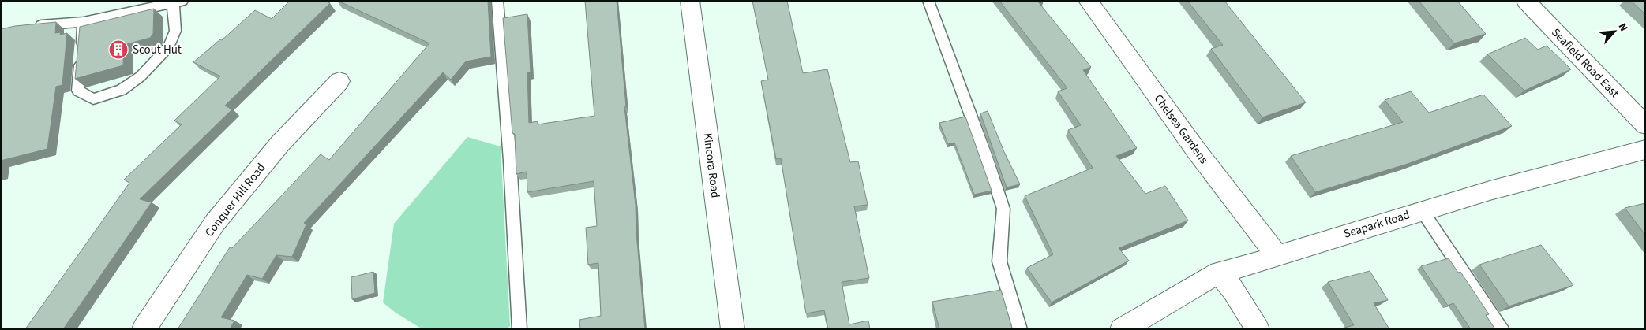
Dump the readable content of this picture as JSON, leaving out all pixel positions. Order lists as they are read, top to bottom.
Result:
{
  "streets": {
    "street": [
      "Seafield Road East",
      "Chelsea Gardens",
      "Kincora Road",
      "Conquer Hill Road",
      "Seapark Road"
    ]
  },
  "crossings": [
    ["Chelsea Gardens", "Seapark Road"]
  ],
  "places": {
    "building": ["Scout Hut"]
  },
  "north": "top right"
}
